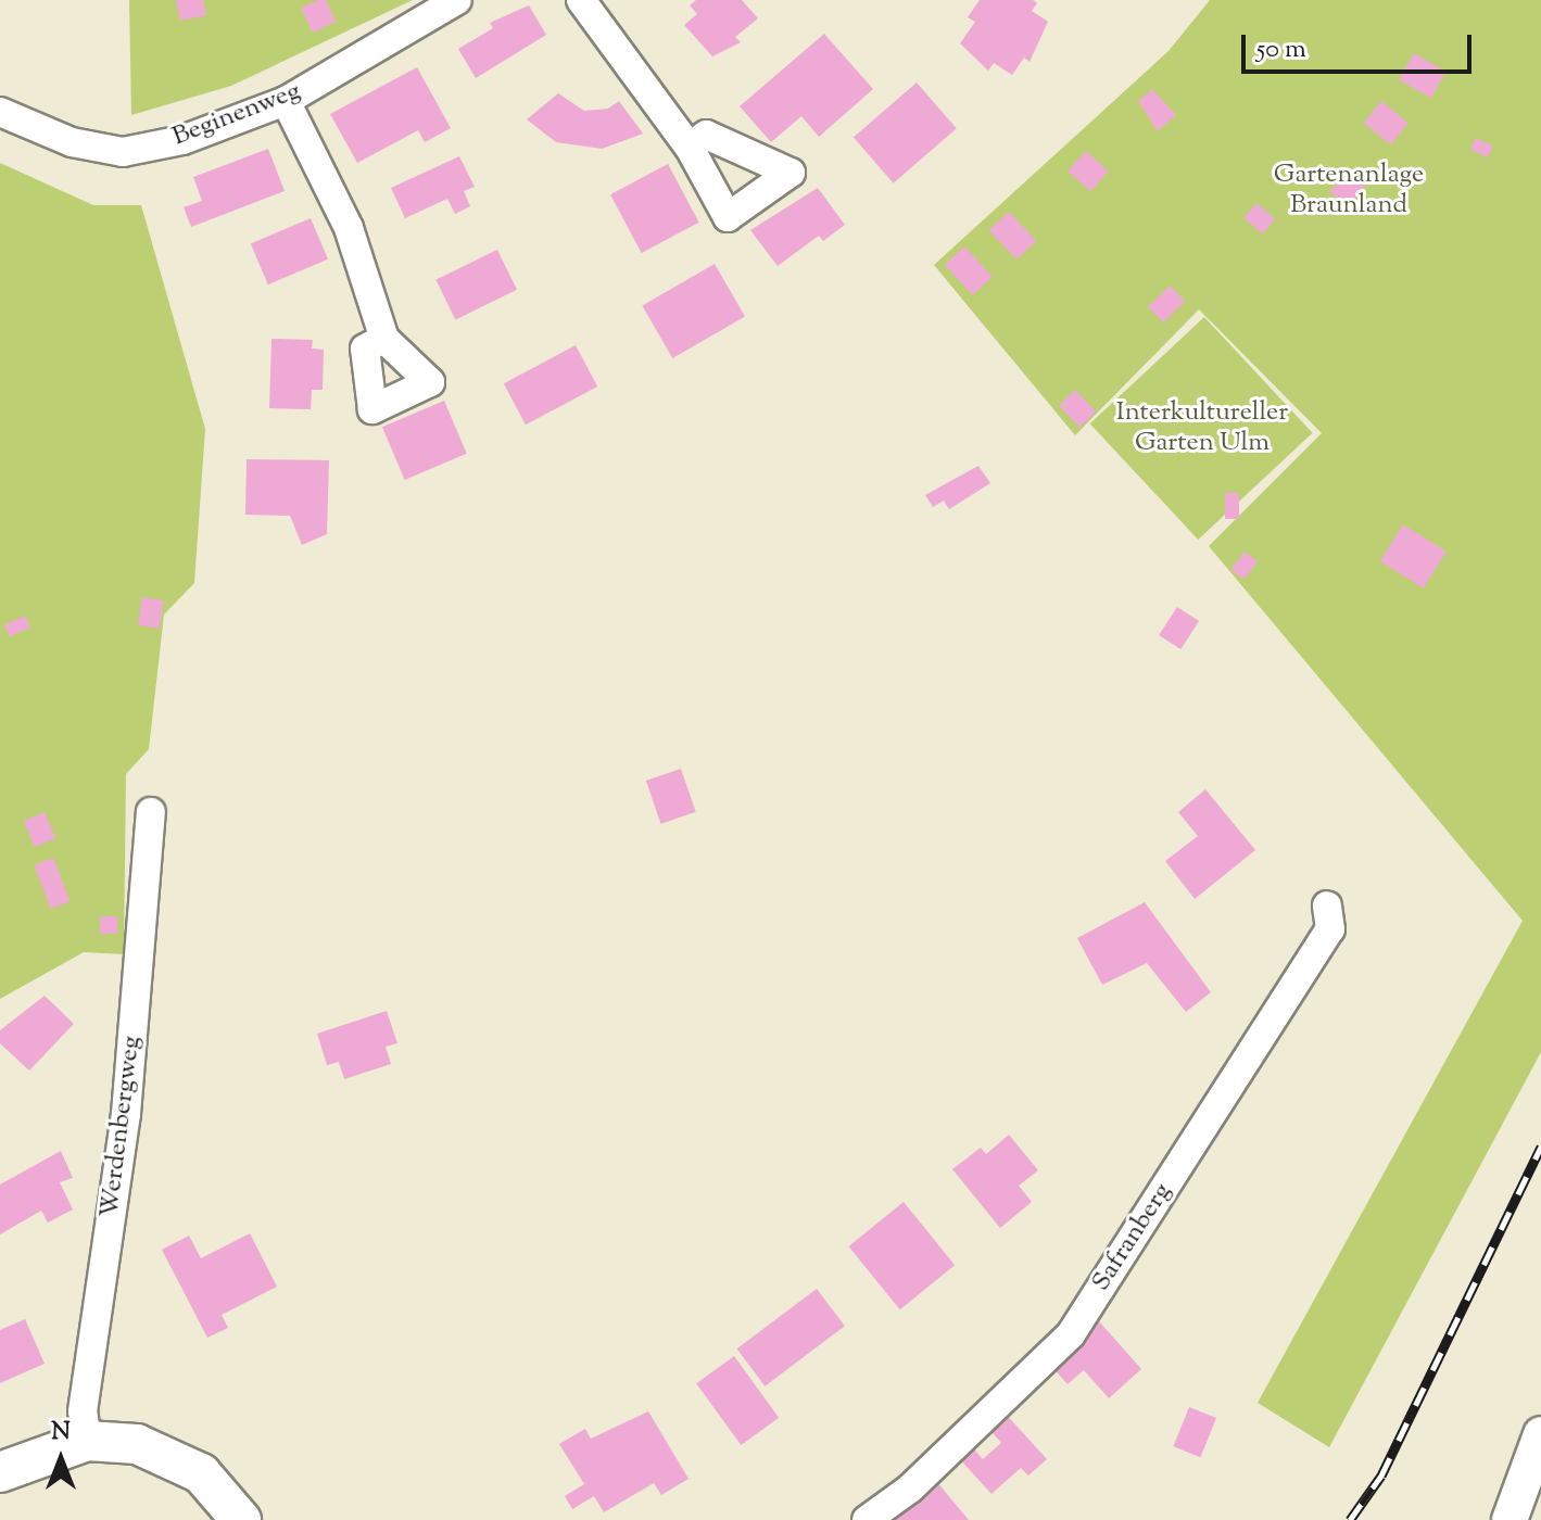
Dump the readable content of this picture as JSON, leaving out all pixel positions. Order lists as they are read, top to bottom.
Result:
{
  "streets": {
    "street": ["Beginenweg", "Werdenbergweg", "Safranberg"]
  },
  "parks": ["Gartenanlage Braunland", "Interkultureller Garten Ulm"],
  "scale_bar": "50 m",
  "north": "top"
}
